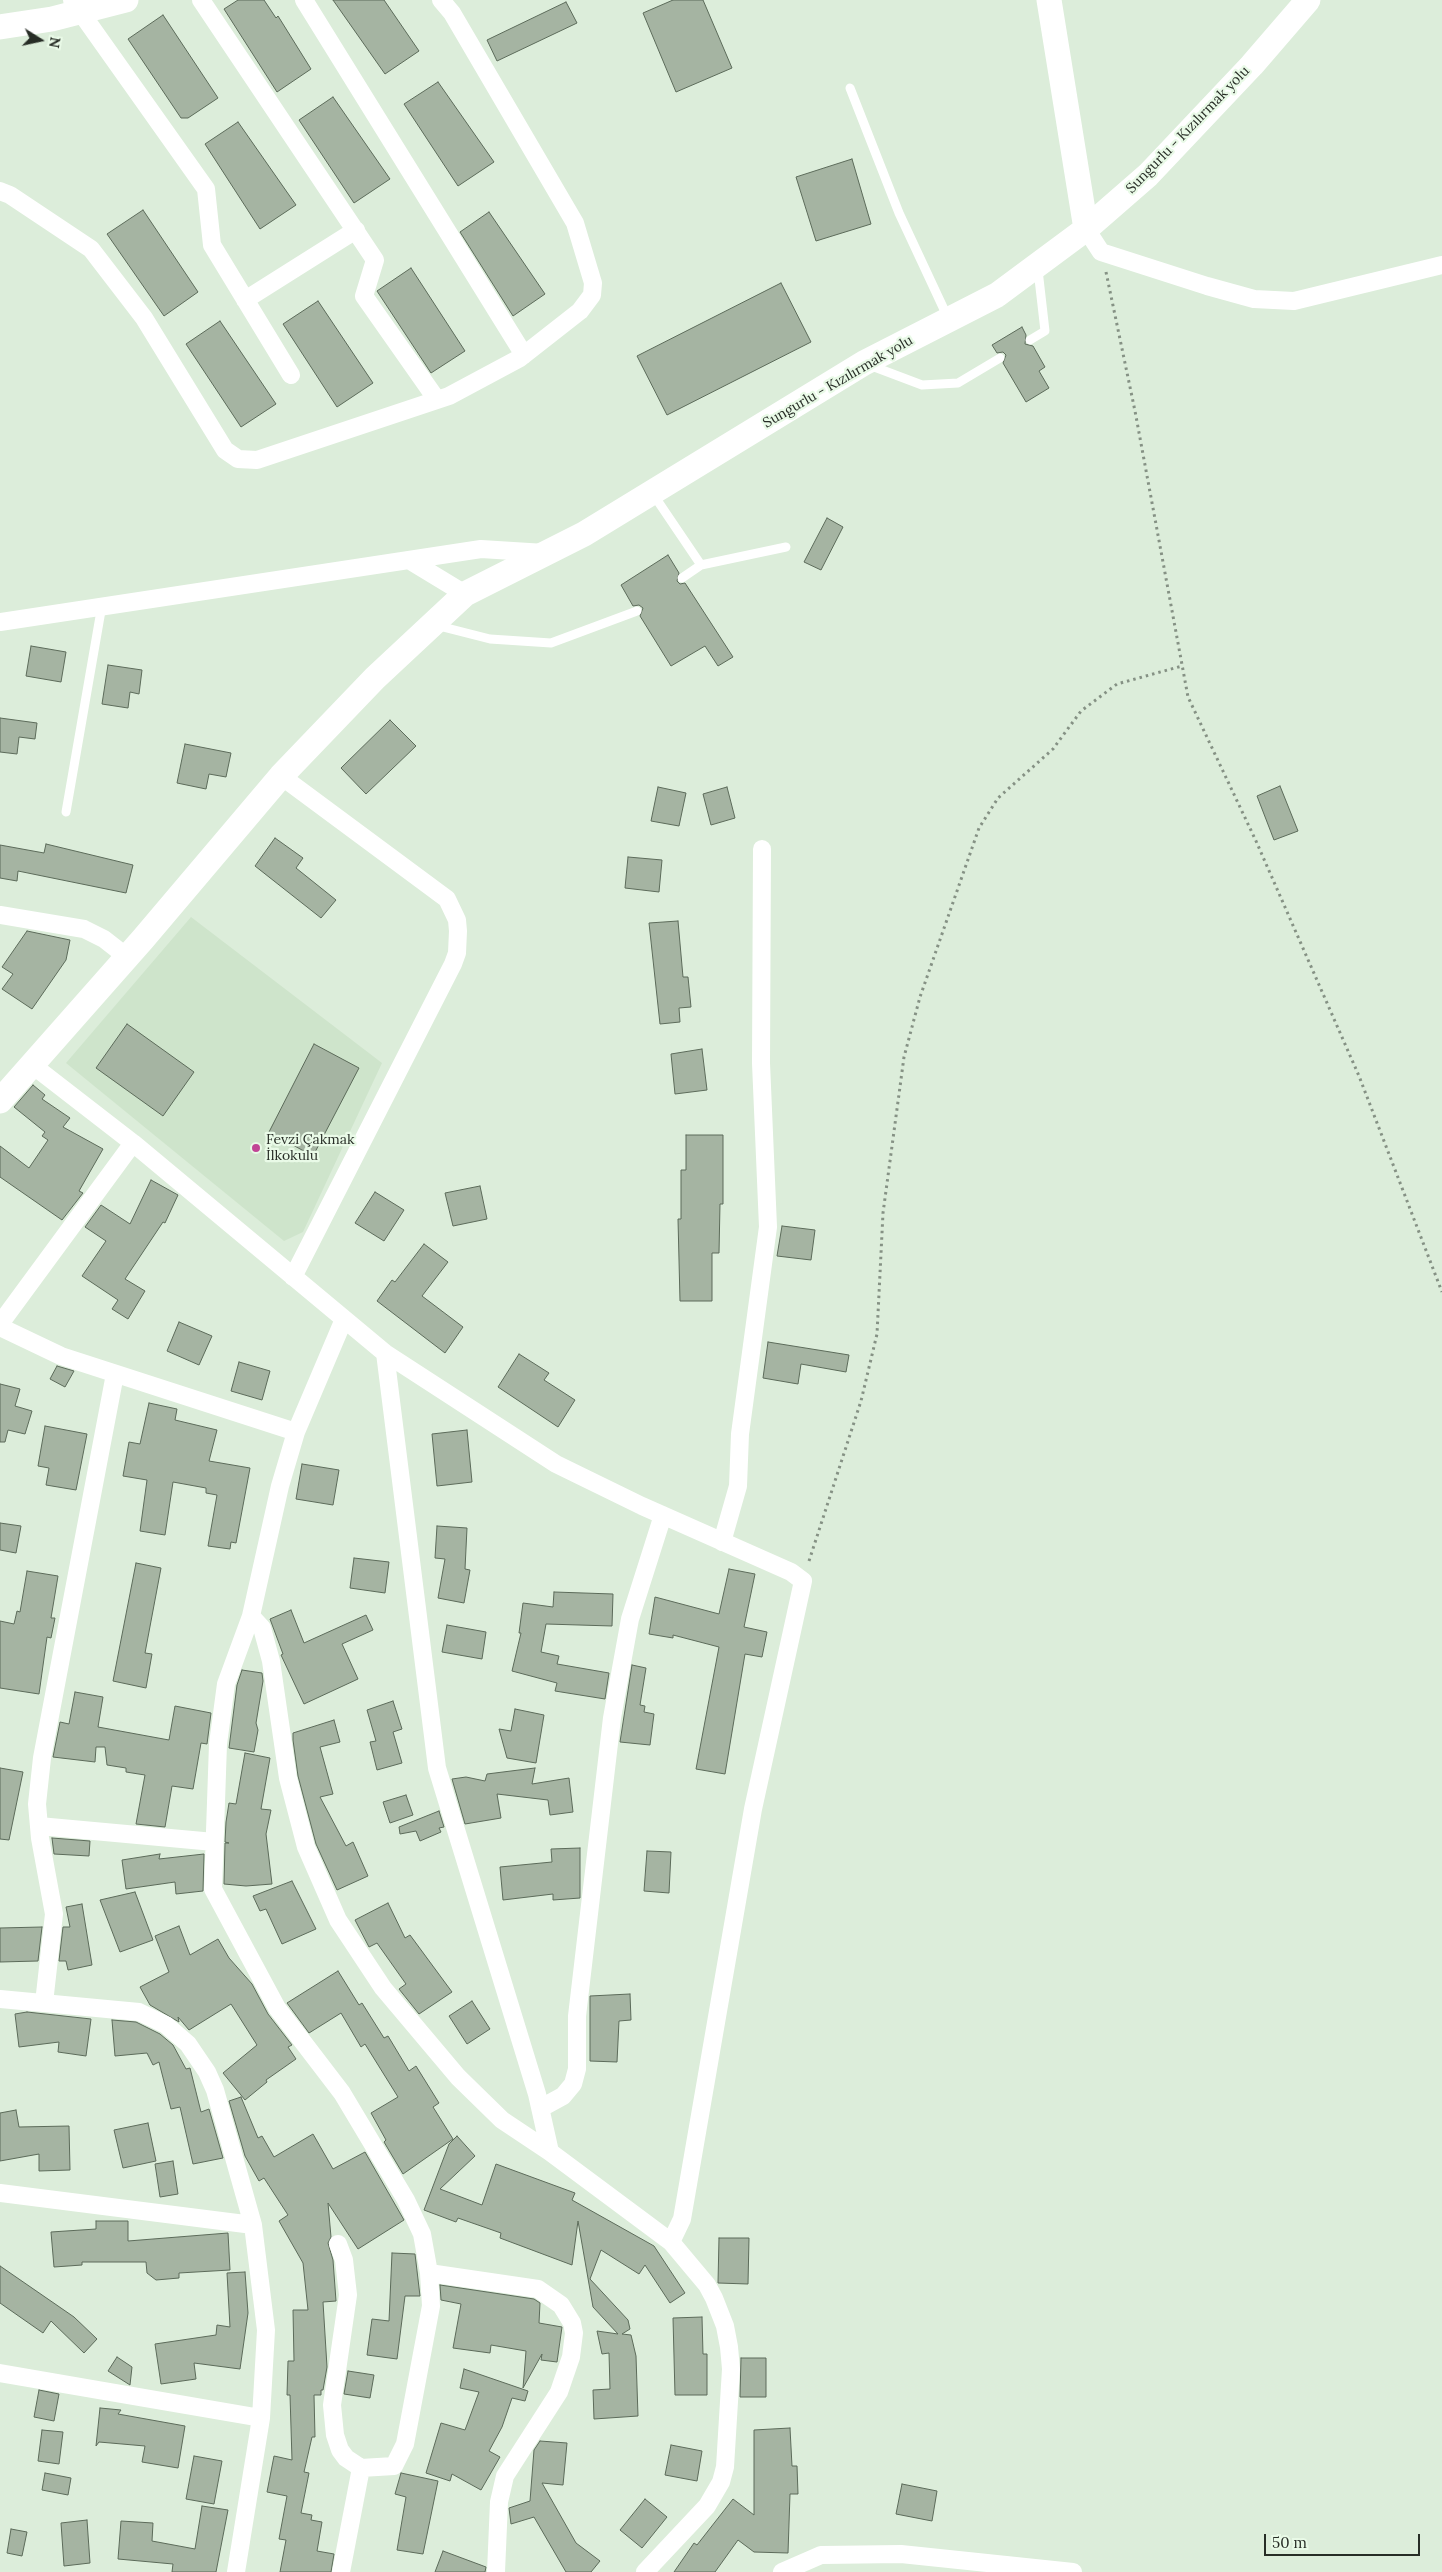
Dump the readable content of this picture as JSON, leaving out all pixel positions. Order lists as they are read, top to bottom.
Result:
{
  "streets": {
    "main road": ["Sungurlu - Kızılırmak yolu"]
  },
  "places": ["Fevzi Çakmak İlkokulu"],
  "scale_bar": "50 m",
  "north": "right"
}
